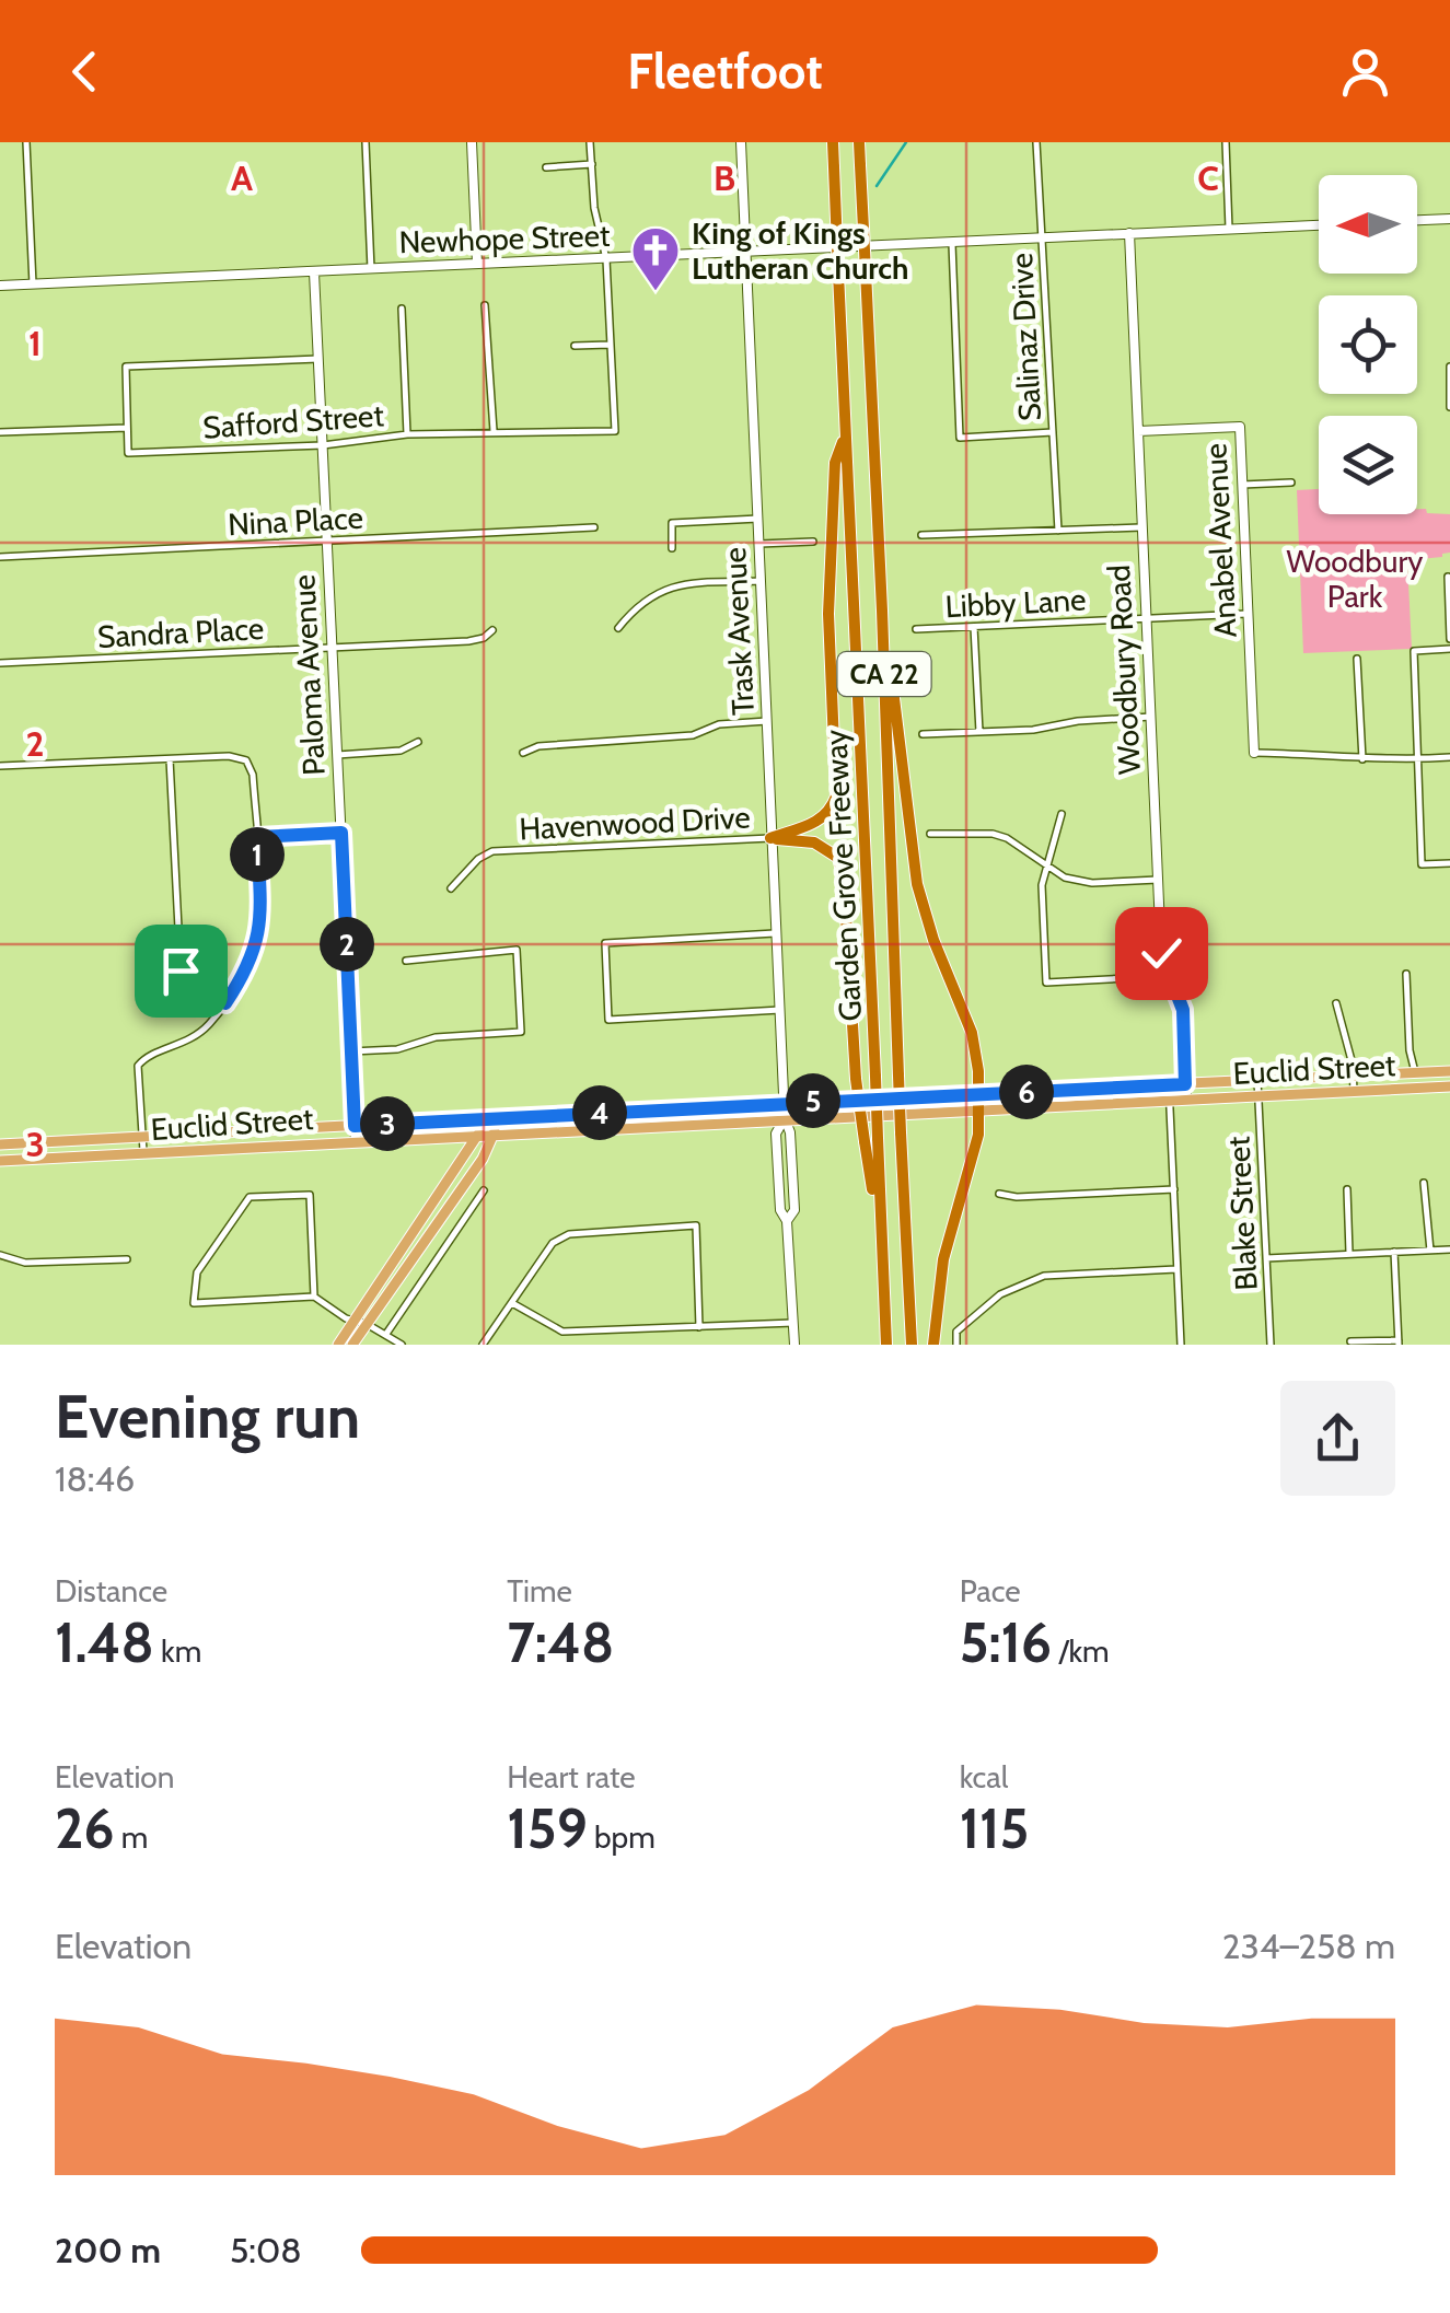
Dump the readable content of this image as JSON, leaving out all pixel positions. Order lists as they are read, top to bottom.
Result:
{
  "streets": {
    "highway": ["CA 22", "Garden Grove Freeway"],
    "main road": ["Euclid Street"],
    "street": [
      "Newhope Street",
      "Salinaz Drive",
      "Safford Street",
      "Nina Place",
      "Anabel Avenue",
      "Libby Lane",
      "Trask Avenue",
      "Sandra Place",
      "Woodbury Road",
      "Paloma Avenue",
      "Havenwood Drive",
      "Blake Street"
    ]
  },
  "crossings": [
    ["Newhope Street", "Salinaz Drive"],
    ["Newhope Street", "Trask Avenue"],
    ["Newhope Street", "Woodbury Road"],
    ["Newhope Street", "Paloma Avenue"],
    ["Safford Street", "Paloma Avenue"],
    ["Nina Place", "Paloma Avenue"],
    ["Anabel Avenue", "Libby Lane"],
    ["Anabel Avenue", "Woodbury Road"],
    ["Libby Lane", "Woodbury Road"],
    ["Trask Avenue", "Havenwood Drive"],
    ["Trask Avenue", "Euclid Street"],
    ["Sandra Place", "Paloma Avenue"],
    ["Woodbury Road", "Euclid Street"],
    ["Paloma Avenue", "Euclid Street"],
    ["Euclid Street", "Blake Street"]
  ],
  "parks": ["Woodbury Park"],
  "places": {
    "church": ["King of Kings Lutheran Church"]
  },
  "north": "left",
  "page": {
    "header": "Fleetfoot",
    "pins": [
      "1",
      "2",
      "6",
      "5",
      "4",
      "3"
    ],
    "heading": ["Evening run", "18:46"],
    "stats": [
      ["Distance", "1.48 km"],
      ["Time", "7:48"],
      ["Pace", "5:16 /km"],
      ["Elevation", "26 m"],
      ["Heart rate", "159 bpm"],
      ["kcal", "115"]
    ],
    "chart": ["Elevation", "234–258 m"],
    "list": [
      {
        "name": "200 m",
        "note": "5:08"
      }
    ]
  },
  "grid": {
    "columns": ["A", "B", "C"],
    "rows": ["1", "2", "3"]
  }
}
